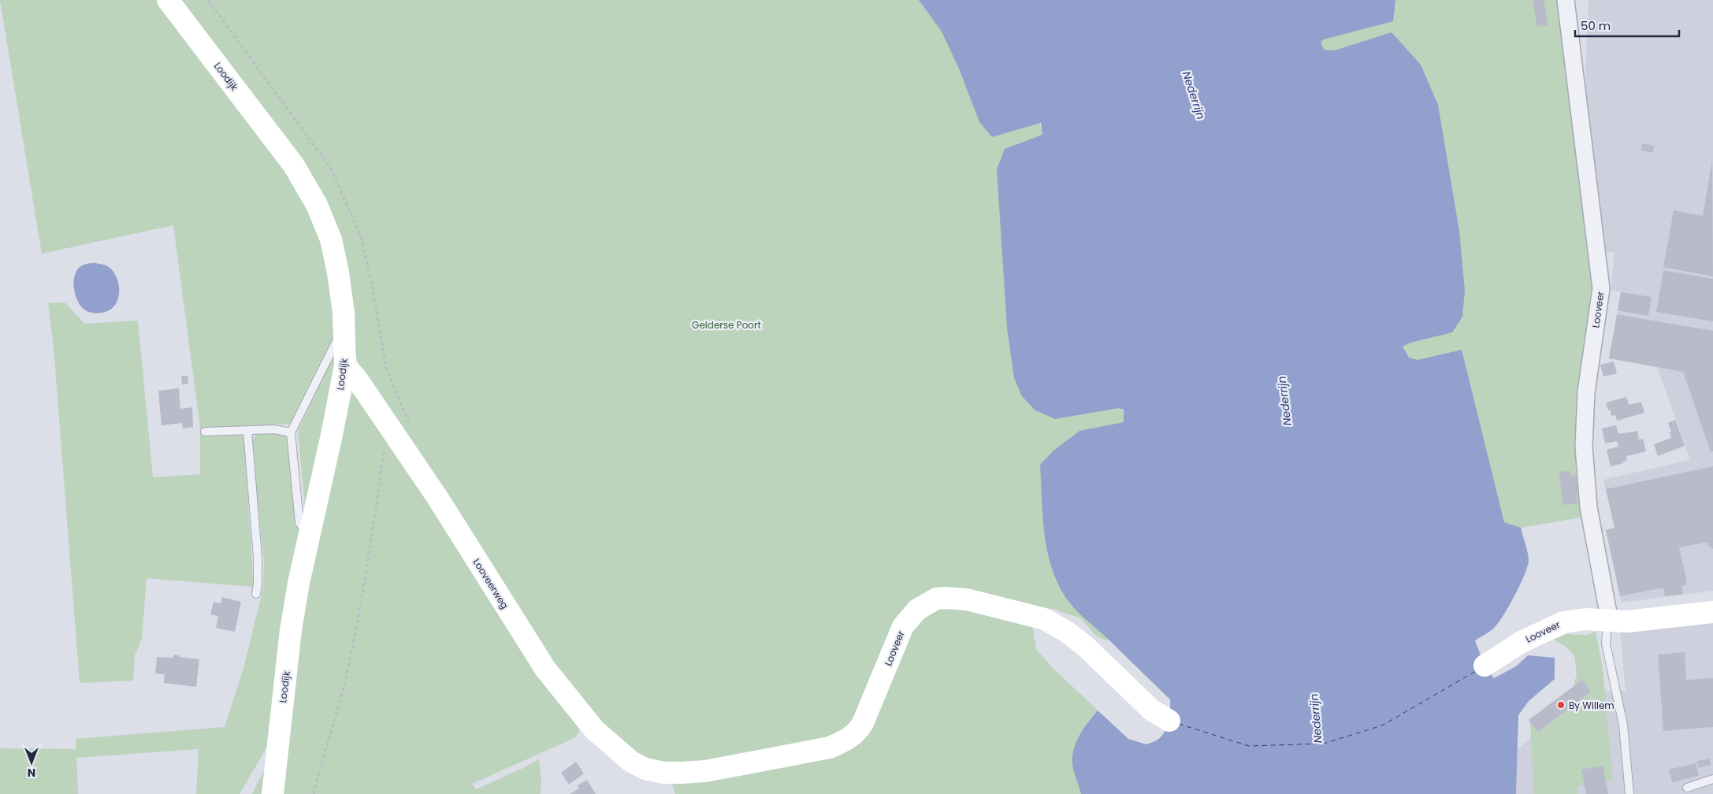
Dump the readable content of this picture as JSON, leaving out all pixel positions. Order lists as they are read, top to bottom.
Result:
{
  "streets": {
    "street": ["Loodijk", "Looveer", "Looveerweg"]
  },
  "crossings": [
    ["Loodijk", "Looveerweg"],
    ["Looveer", "Looveerweg"]
  ],
  "water": ["Nederrijn"],
  "parks": ["Gelderse Poort"],
  "places": ["By Willem"],
  "scale_bar": "50 m",
  "north": "bottom"
}
